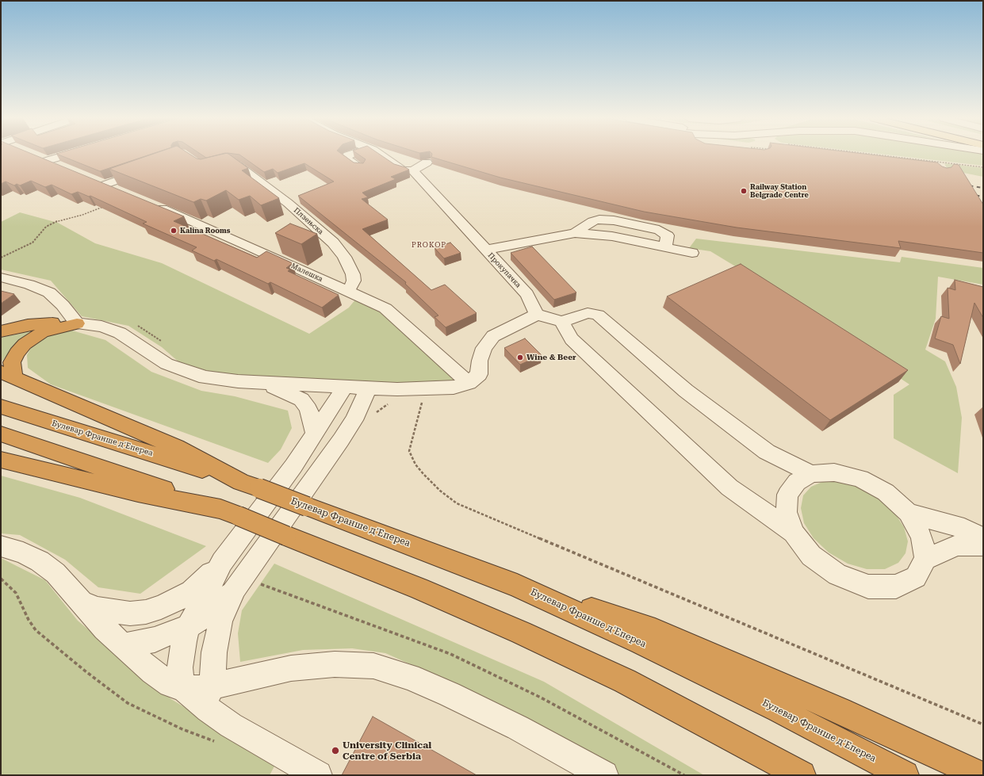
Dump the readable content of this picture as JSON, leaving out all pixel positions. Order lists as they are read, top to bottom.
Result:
{
  "streets": {
    "highway": ["Булевар Франше д'Епереа"],
    "street": ["Плзењска", "Прокупачка", "Малешка"]
  },
  "crossings": [
    ["Плзењска", "Малешка"]
  ],
  "districts": ["PROKOP"],
  "places": [
    "Railway Station Belgrade Centre",
    "Kalina Rooms",
    "Wine & Beer",
    "University Clinical Centre of Serbia"
  ]
}
